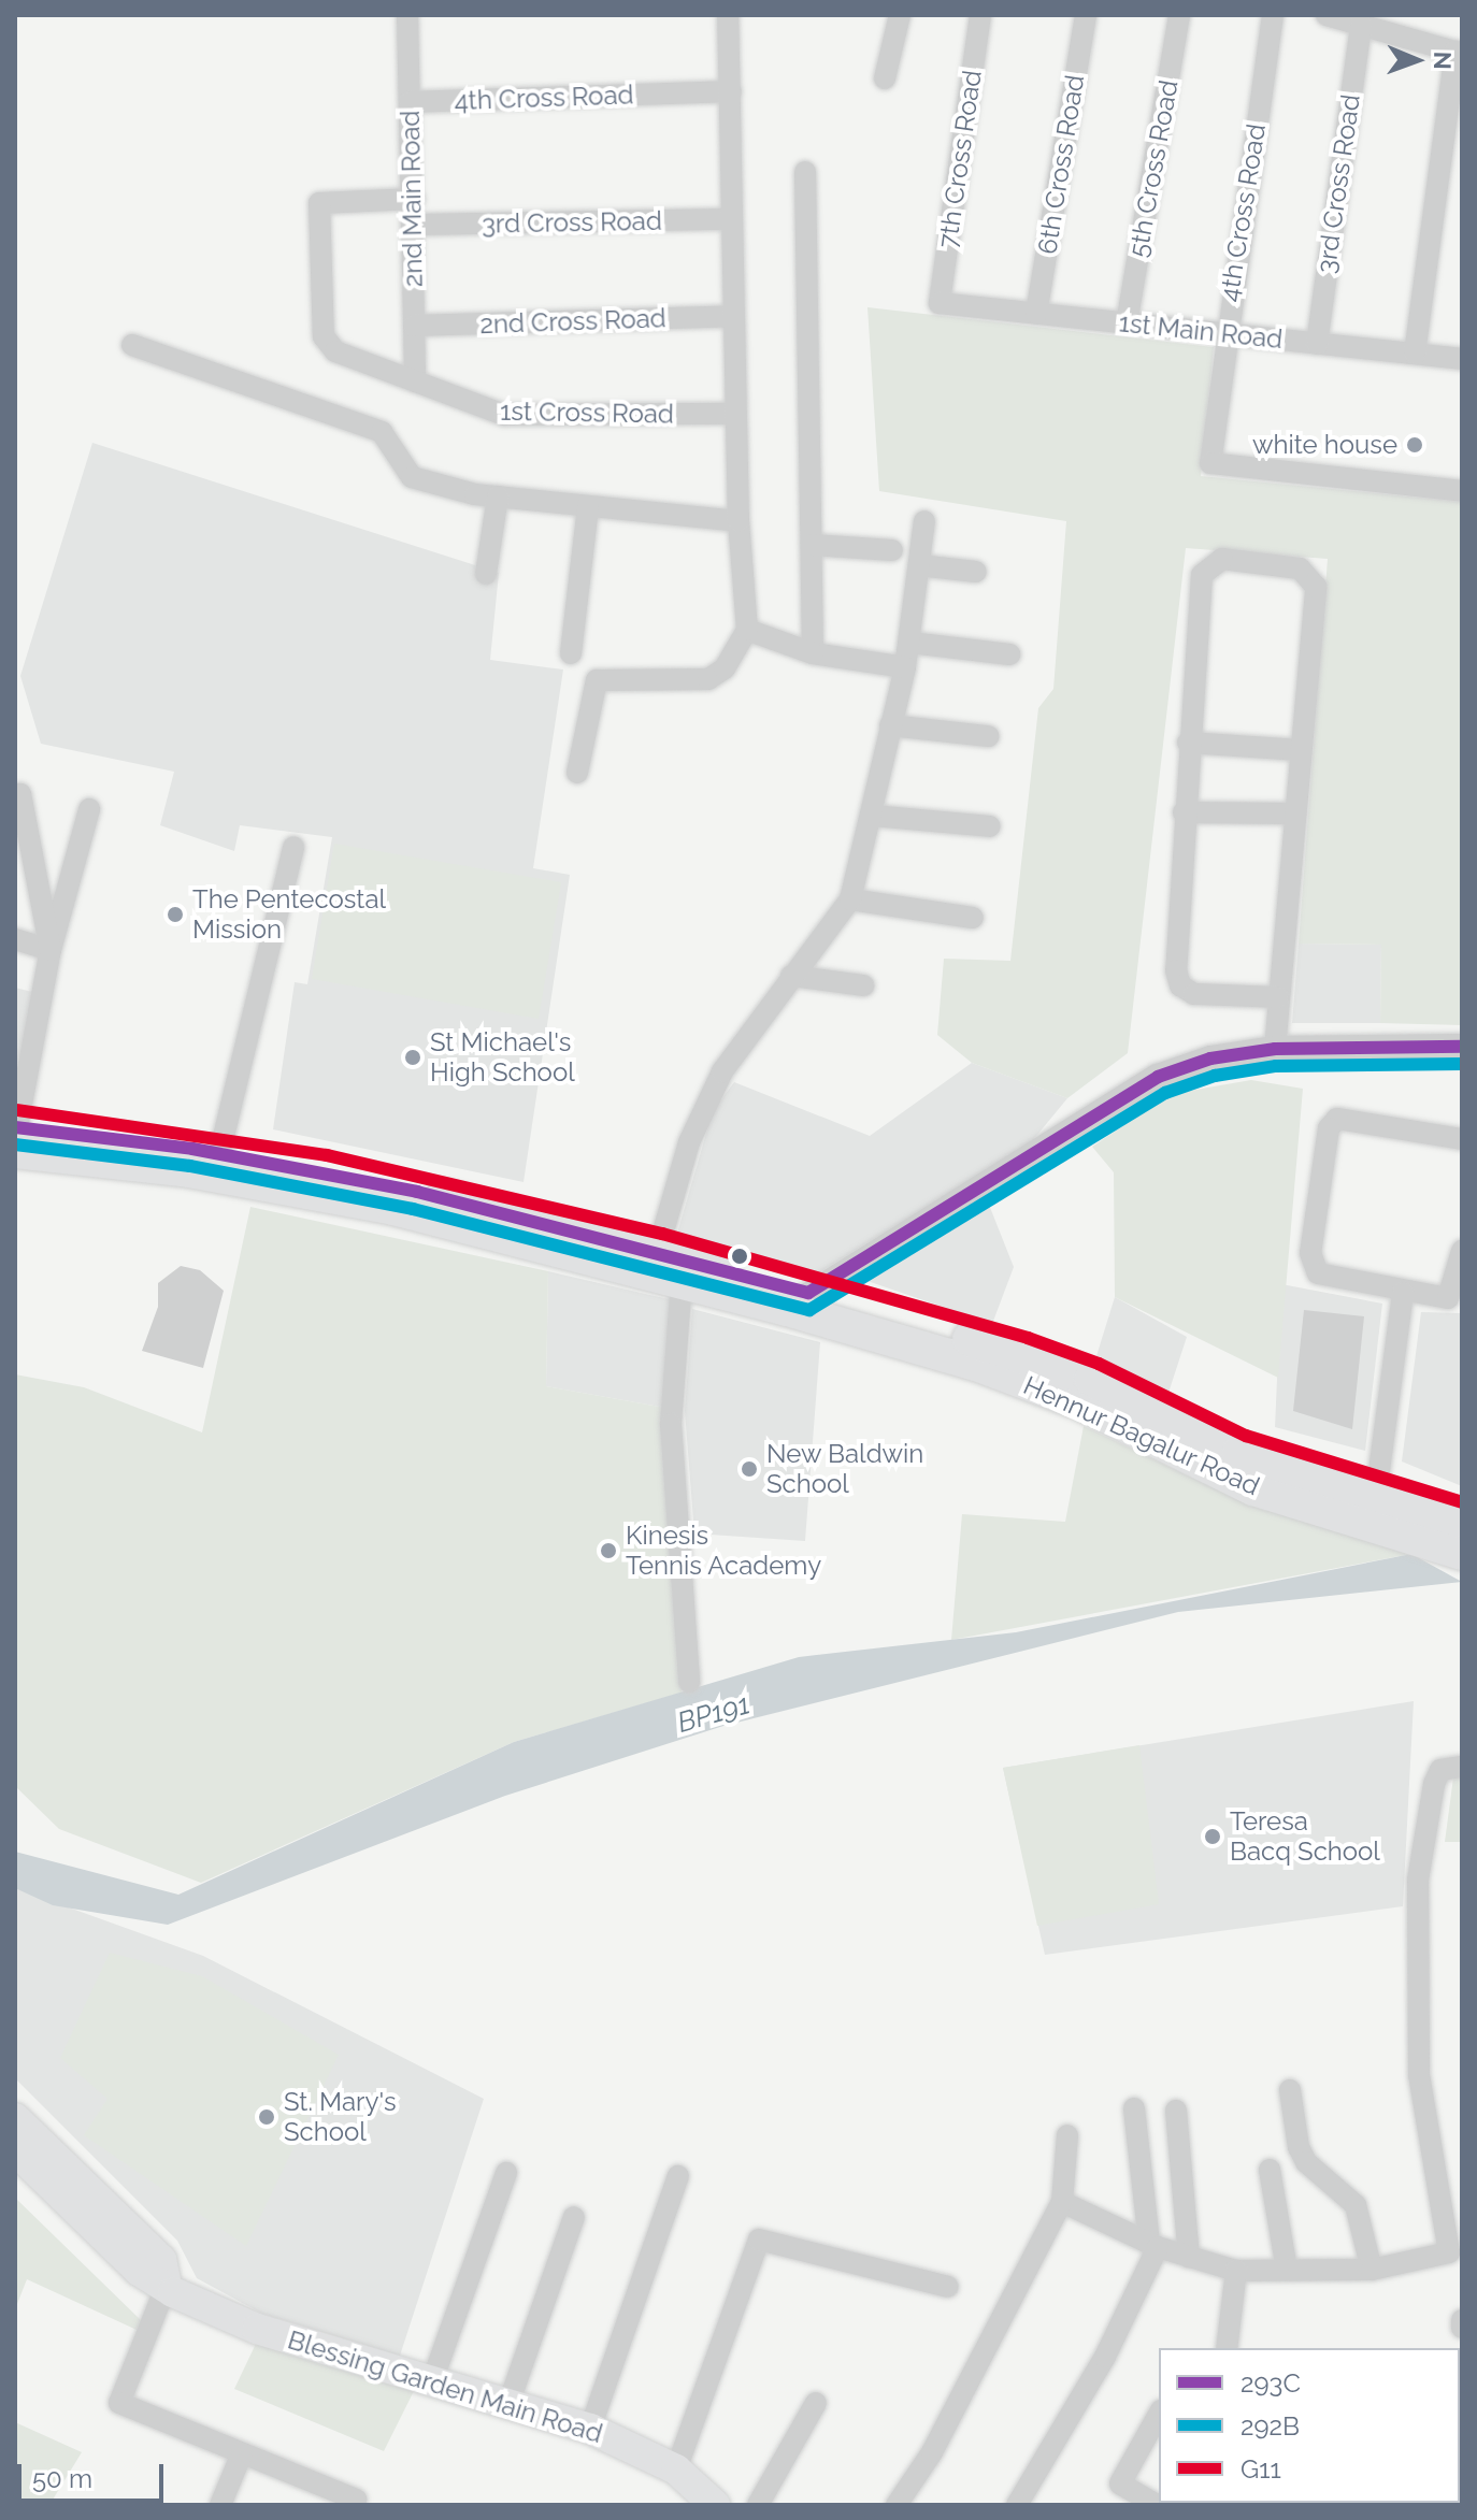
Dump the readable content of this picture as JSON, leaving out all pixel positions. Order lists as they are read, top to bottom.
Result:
{
  "streets": {
    "main road": ["Hennur Bagalur Road", "Blessing Garden Main Road"],
    "street": [
      "4th Cross Road",
      "7th Cross Road",
      "6th Cross Road",
      "5th Cross Road",
      "3rd Cross Road",
      "2nd Main Road",
      "2nd Cross Road",
      "1st Main Road",
      "1st Cross Road"
    ]
  },
  "crossings": [
    ["4th Cross Road", "2nd Main Road"],
    ["4th Cross Road", "1st Main Road"],
    ["7th Cross Road", "1st Main Road"],
    ["6th Cross Road", "1st Main Road"],
    ["5th Cross Road", "1st Main Road"],
    ["3rd Cross Road", "2nd Main Road"],
    ["3rd Cross Road", "1st Main Road"],
    ["2nd Main Road", "2nd Cross Road"],
    ["2nd Main Road", "1st Cross Road"]
  ],
  "water": ["BP191"],
  "places": [
    "white house",
    "The Pentecostal Mission",
    "St Michael's High School",
    "New Baldwin School",
    "Kinesis Tennis Academy",
    "Teresa Bacq School",
    "St. Mary's School"
  ],
  "lines": ["transit line 293C", "transit line 292B", "transit line G11"],
  "legend": ["293C", "292B", "G11"],
  "scale_bar": "50 m",
  "north": "right"
}
